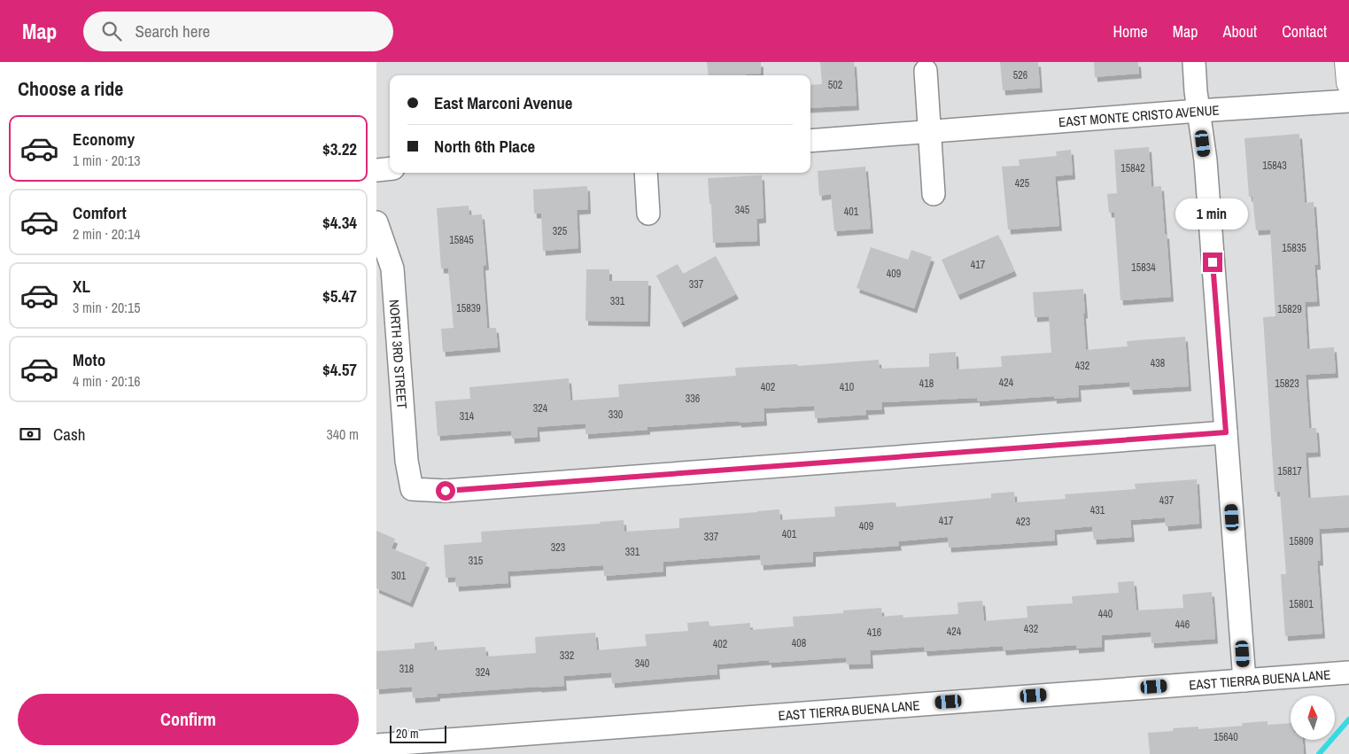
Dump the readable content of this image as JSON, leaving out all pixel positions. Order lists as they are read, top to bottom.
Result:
{
  "streets": {
    "street": ["EAST MONTE CRISTO AVENUE", "NORTH 3RD STREET", "EAST TIERRA BUENA LANE"]
  },
  "house_numbers": [
    "526",
    "502",
    "15843",
    "15842",
    "425",
    "345",
    "401",
    "325",
    "15845",
    "15835",
    "417",
    "15834",
    "409",
    "337",
    "331",
    "15839",
    "15829",
    "438",
    "432",
    "424",
    "418",
    "15823",
    "402",
    "410",
    "336",
    "324",
    "330",
    "314",
    "15817",
    "437",
    "431",
    "417",
    "423",
    "409",
    "401",
    "337",
    "15809",
    "323",
    "331",
    "315",
    "301",
    "15801",
    "440",
    "446",
    "432",
    "424",
    "416",
    "408",
    "402",
    "332",
    "340",
    "318",
    "324",
    "15640"
  ],
  "scale_bar": "20 m",
  "north": "top",
  "page": {
    "header": "Map",
    "search": "Search here",
    "nav": [
      "Home",
      "Map",
      "About",
      "Contact"
    ],
    "heading": "Choose a ride",
    "banner": ["East Marconi Avenue", "North 6th Place"],
    "list": [
      {
        "name": "Economy",
        "note": "1 min · 20:13",
        "value": "$3.22"
      },
      {
        "name": "Comfort",
        "note": "2 min · 20:14",
        "value": "$4.34"
      },
      {
        "name": "XL",
        "note": "3 min · 20:15",
        "value": "$5.47"
      },
      {
        "name": "Moto",
        "note": "4 min · 20:16",
        "value": "$4.57"
      }
    ],
    "bubble": "1 min",
    "pay": ["Cash", "340 m"],
    "buttons": "Confirm",
    "scale": "20 m"
  }
}
